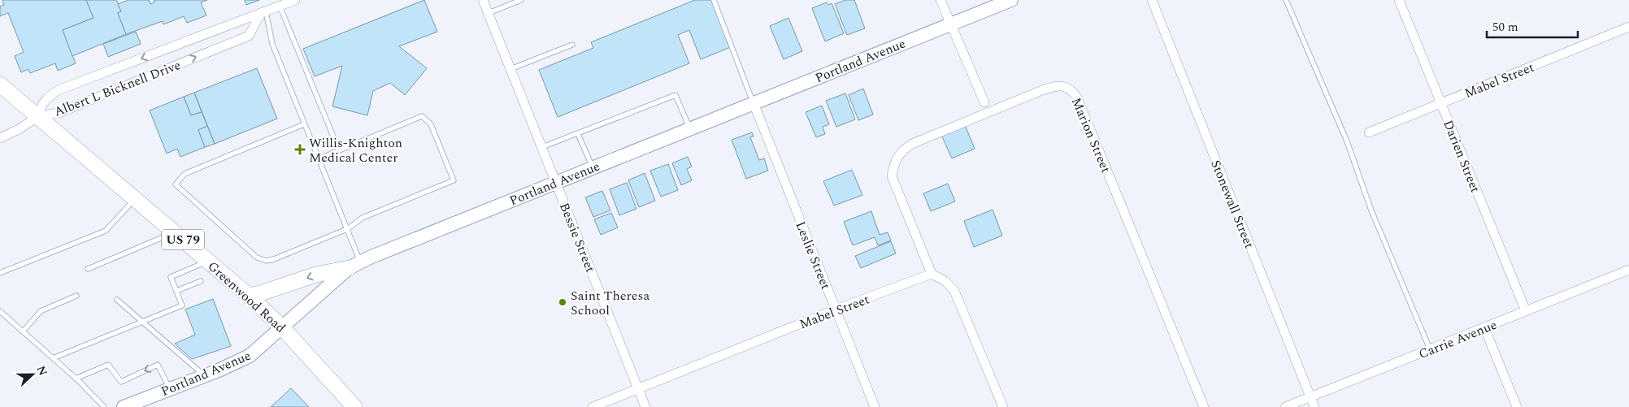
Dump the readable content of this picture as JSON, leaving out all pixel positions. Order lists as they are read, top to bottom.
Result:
{
  "streets": {
    "main road": ["US 79", "Greenwood Road"],
    "street": [
      "Portland Avenue",
      "Mabel Street",
      "Albert L Bicknell Drive",
      "Marion Street",
      "Darien Street",
      "Stonewall Street",
      "Bessie Street",
      "Leslie Street",
      "Carrie Avenue"
    ]
  },
  "crossings": [
    ["Portland Avenue", "Bessie Street"],
    ["Portland Avenue", "Leslie Street"],
    ["Portland Avenue", "Greenwood Road"],
    ["Mabel Street", "Marion Street"],
    ["Mabel Street", "Darien Street"],
    ["Mabel Street", "Bessie Street"],
    ["Mabel Street", "Leslie Street"],
    ["Albert L Bicknell Drive", "Greenwood Road"],
    ["Darien Street", "Carrie Avenue"],
    ["Stonewall Street", "Carrie Avenue"]
  ],
  "places": {
    "health": ["Willis-Knighton Medical Center"],
    "other": ["Saint Theresa School"]
  },
  "scale_bar": "50 m",
  "north": "right"
}
